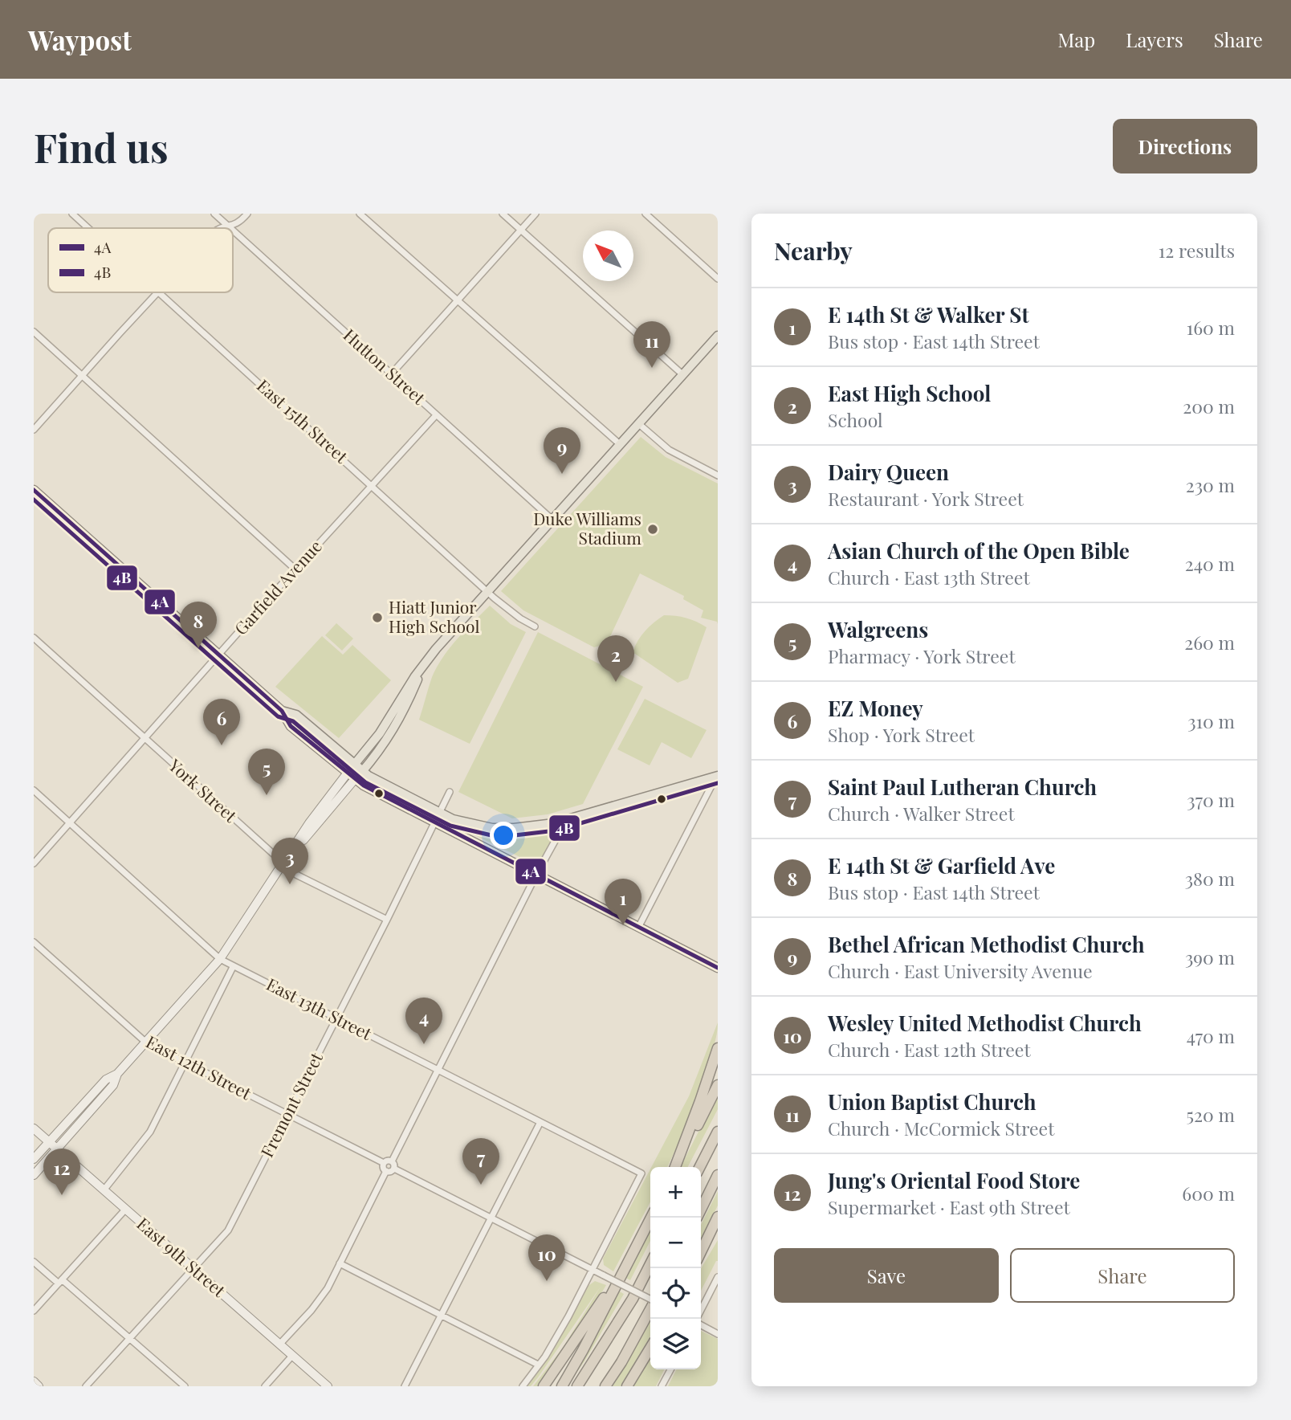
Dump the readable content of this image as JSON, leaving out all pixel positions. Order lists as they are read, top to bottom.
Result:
{
  "streets": {
    "main road": ["East 9th Street"],
    "street": [
      "Hutton Street",
      "East 15th Street",
      "Garfield Avenue",
      "York Street",
      "East 13th Street",
      "East 12th Street",
      "Fremont Street"
    ]
  },
  "crossings": [
    ["Hutton Street", "Garfield Avenue"],
    ["East 15th Street", "Garfield Avenue"],
    ["Garfield Avenue", "York Street"],
    ["Garfield Avenue", "East 13th Street"],
    ["York Street", "Fremont Street"],
    ["East 13th Street", "Fremont Street"],
    ["East 12th Street", "Fremont Street"],
    ["Fremont Street", "East 9th Street"]
  ],
  "places": ["Duke Williams Stadium", "Hiatt Junior High School"],
  "lines": ["transit line 4A", "transit line 4B"],
  "legend": ["4A", "4B"],
  "north": "top left",
  "page": {
    "header": "Waypost",
    "nav": ["Map", "Layers", "Share"],
    "buttons": [
      "Directions",
      ["Save", "Share"]
    ],
    "title": "Find us",
    "heading": ["Nearby", "12 results"],
    "list": [
      {
        "mark": "1",
        "name": "E 14th St & Walker St",
        "note": "Bus stop · East 14th Street",
        "value": "160 m"
      },
      {
        "mark": "2",
        "name": "East High School",
        "note": "School",
        "value": "200 m"
      },
      {
        "mark": "3",
        "name": "Dairy Queen",
        "note": "Restaurant · York Street",
        "value": "230 m"
      },
      {
        "mark": "4",
        "name": "Asian Church of the Open Bible",
        "note": "Church · East 13th Street",
        "value": "240 m"
      },
      {
        "mark": "5",
        "name": "Walgreens",
        "note": "Pharmacy · York Street",
        "value": "260 m"
      },
      {
        "mark": "6",
        "name": "EZ Money",
        "note": "Shop · York Street",
        "value": "310 m"
      },
      {
        "mark": "7",
        "name": "Saint Paul Lutheran Church",
        "note": "Church · Walker Street",
        "value": "370 m"
      },
      {
        "mark": "8",
        "name": "E 14th St & Garfield Ave",
        "note": "Bus stop · East 14th Street",
        "value": "380 m"
      },
      {
        "mark": "9",
        "name": "Bethel African Methodist Church",
        "note": "Church · East University Avenue",
        "value": "390 m"
      },
      {
        "mark": "10",
        "name": "Wesley United Methodist Church",
        "note": "Church · East 12th Street",
        "value": "470 m"
      },
      {
        "mark": "11",
        "name": "Union Baptist Church",
        "note": "Church · McCormick Street",
        "value": "520 m"
      },
      {
        "mark": "12",
        "name": "Jung's Oriental Food Store",
        "note": "Supermarket · East 9th Street",
        "value": "600 m"
      }
    ],
    "pins": [
      "11",
      "9",
      "8",
      "2",
      "6",
      "5",
      "3",
      "1",
      "4",
      "7",
      "12",
      "10"
    ],
    "map_buttons": ["+", "−"]
  }
}
